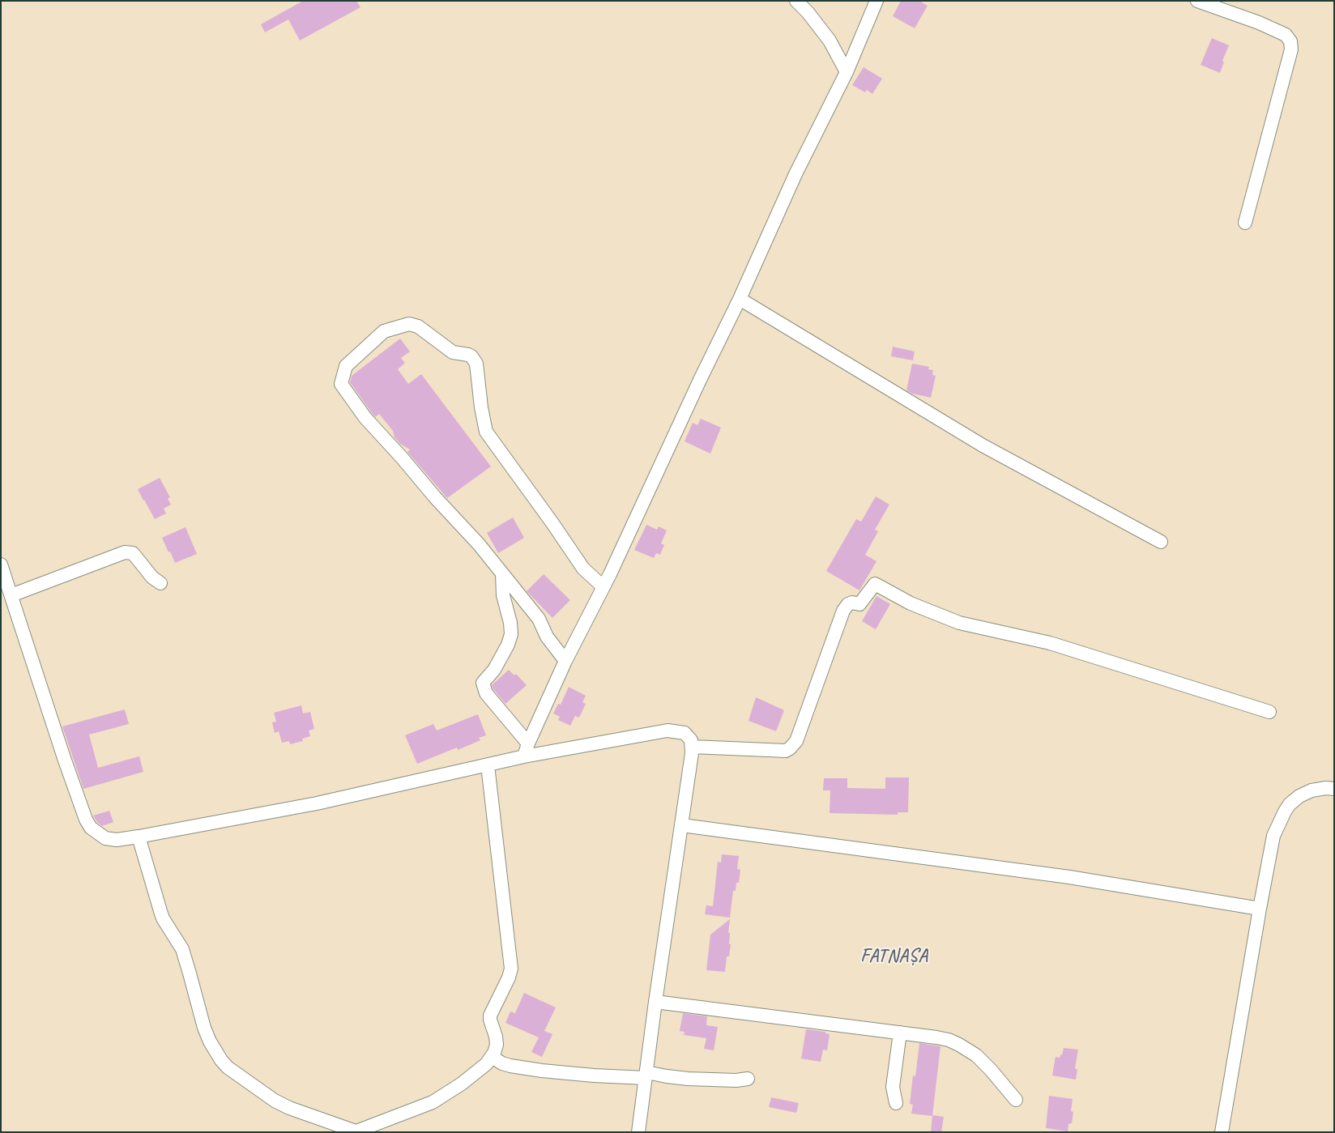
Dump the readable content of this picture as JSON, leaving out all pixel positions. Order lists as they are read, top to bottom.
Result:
{
  "districts": ["FATNAṢA"]
}
